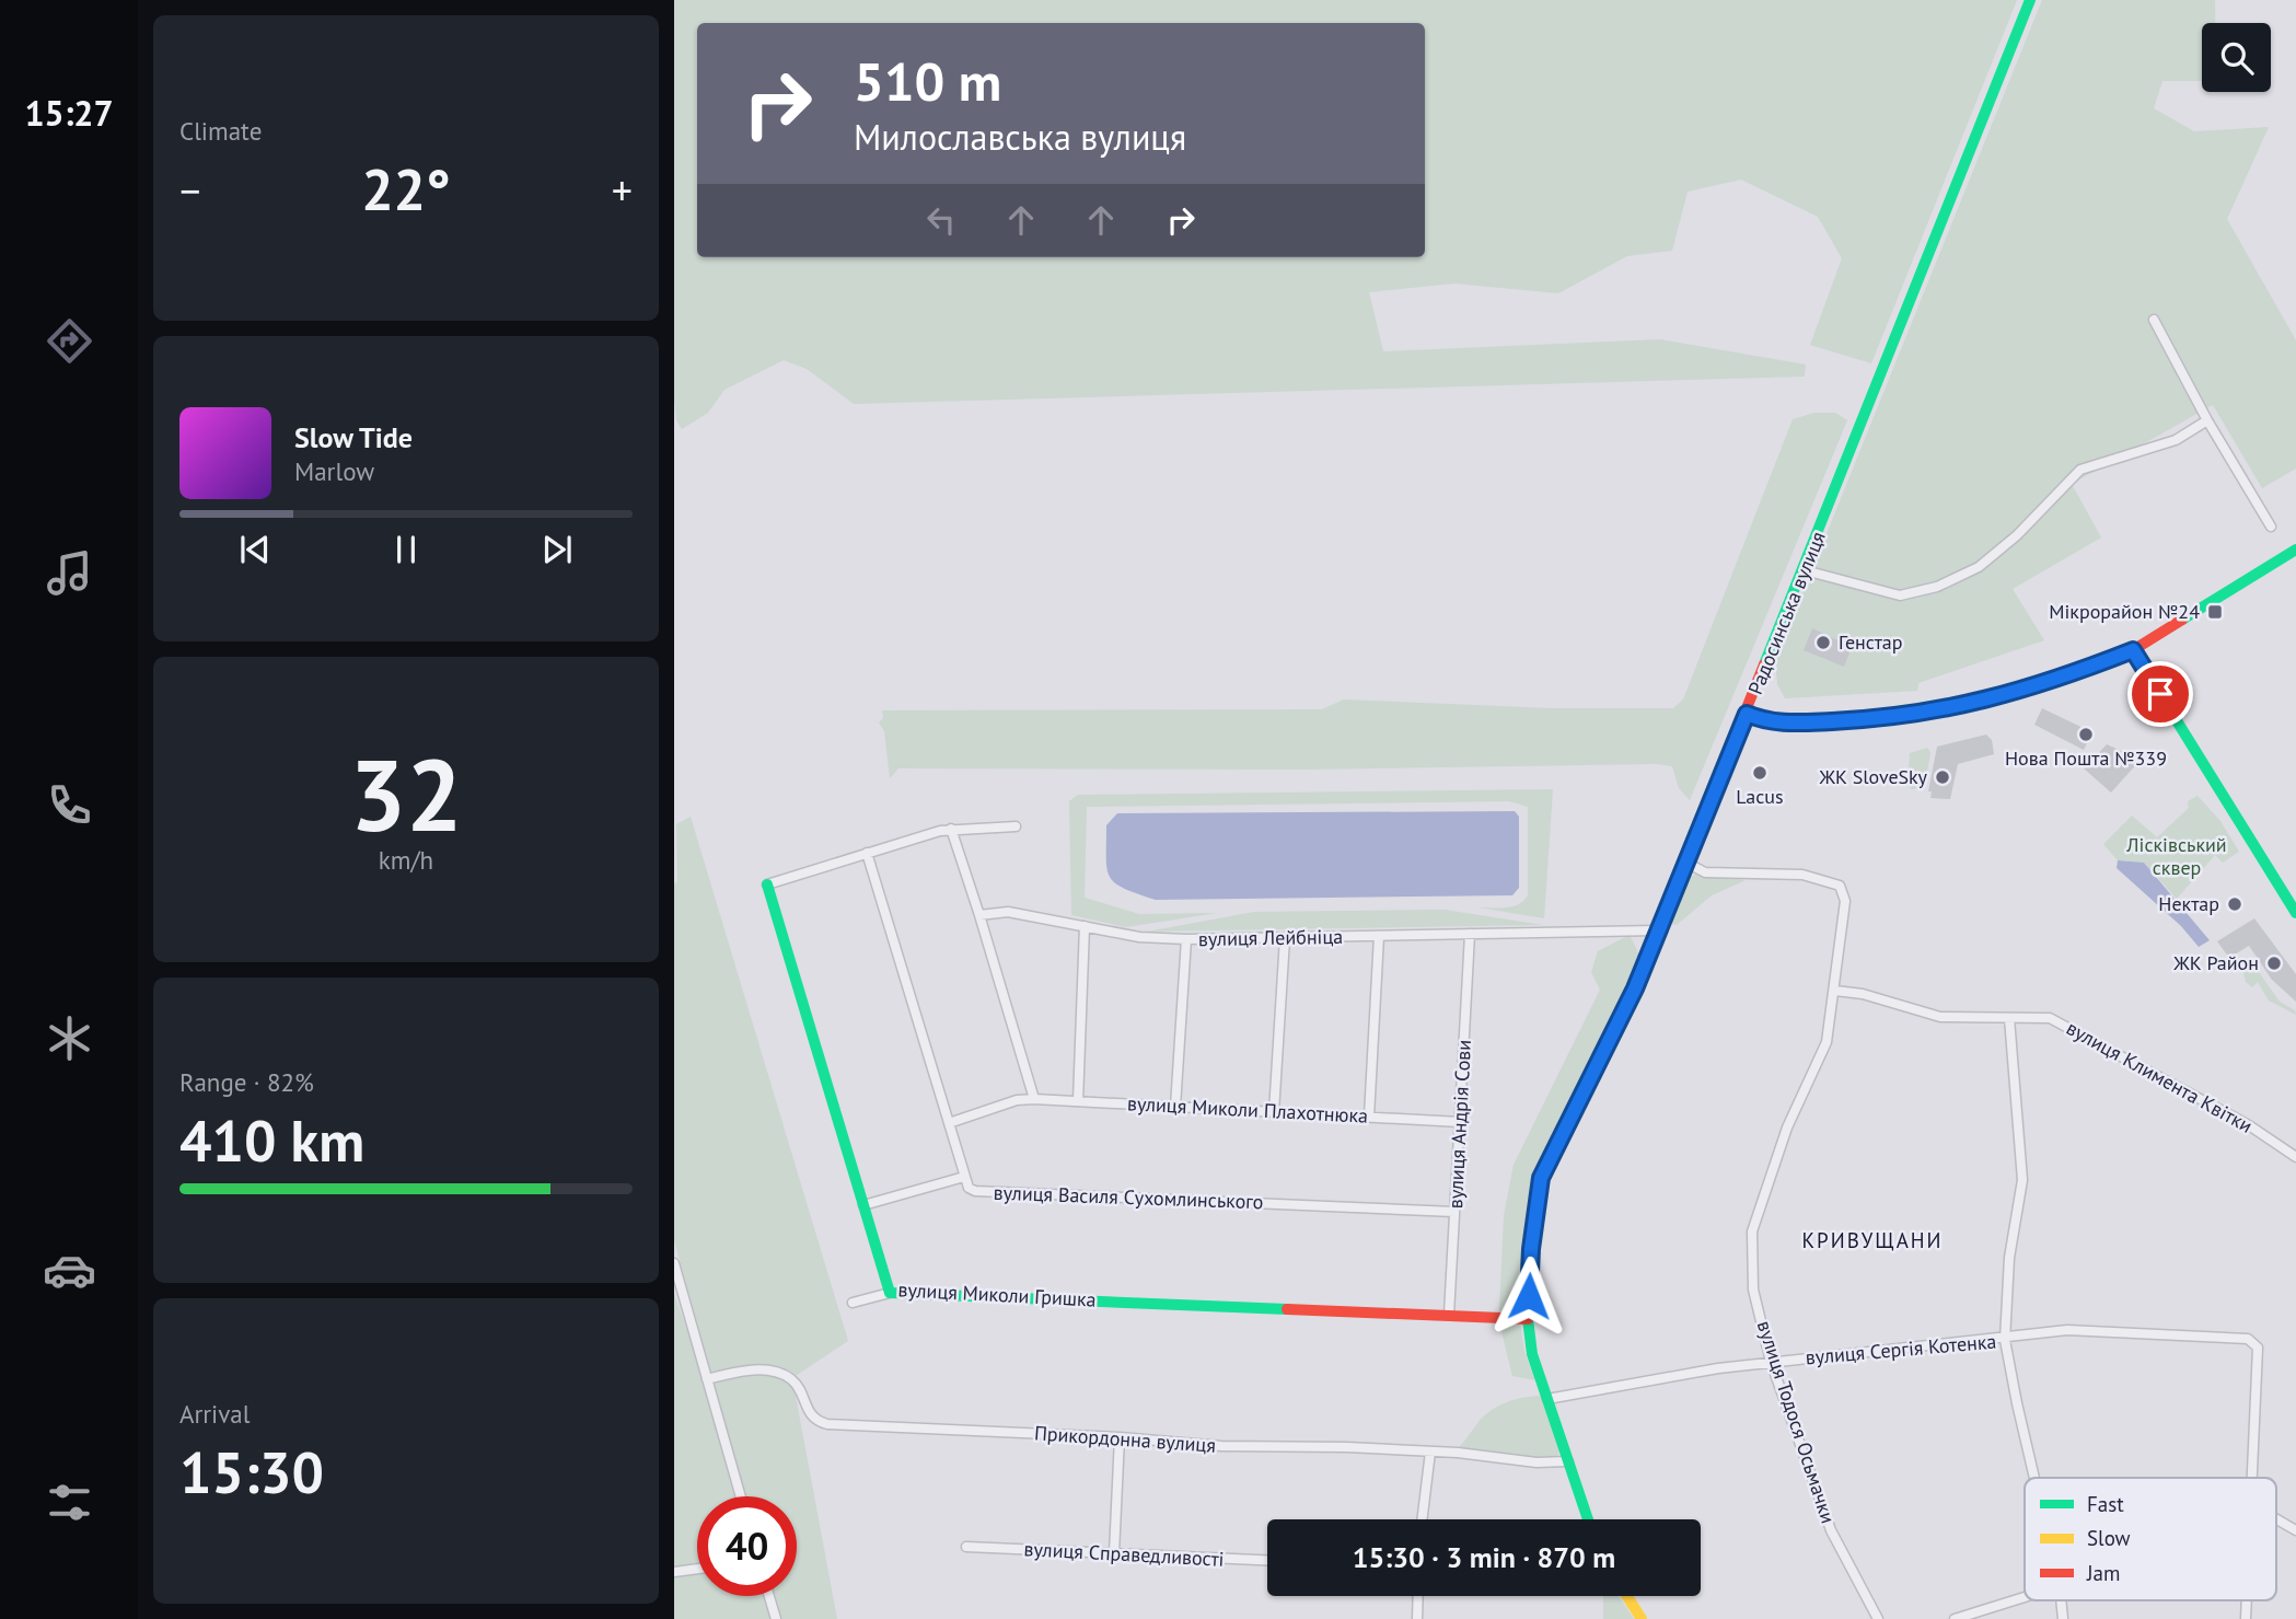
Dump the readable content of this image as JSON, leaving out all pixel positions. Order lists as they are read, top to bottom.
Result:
{
  "streets": {
    "street": [
      "Радосинська вулиця",
      "вулиця Лейбніца",
      "вулиця Климента Квітки",
      "вулиця Миколи Плахотнюка",
      "вулиця Андрія Сови",
      "вулиця Василя Сухомлинського",
      "вулиця Миколи Гришка",
      "вулиця Сергія Котенка",
      "вулиця Тодося Осьмачки",
      "Прикордонна вулиця",
      "вулиця Справедливості"
    ]
  },
  "crossings": [
    ["Радосинська вулиця", "вулиця Лейбніца"],
    ["Радосинська вулиця", "вулиця Миколи Гришка"],
    ["Радосинська вулиця", "вулиця Сергія Котенка"],
    ["Радосинська вулиця", "вулиця Тодося Осьмачки"],
    ["Радосинська вулиця", "Прикордонна вулиця"],
    ["вулиця Лейбніца", "вулиця Андрія Сови"],
    ["вулиця Климента Квітки", "вулиця Тодося Осьмачки"],
    ["вулиця Миколи Плахотнюка", "вулиця Андрія Сови"],
    ["вулиця Андрія Сови", "вулиця Василя Сухомлинського"],
    ["вулиця Андрія Сови", "вулиця Миколи Гришка"],
    ["вулиця Сергія Котенка", "вулиця Тодося Осьмачки"]
  ],
  "districts": ["КРИВУЩАНИ"],
  "parks": ["Лісківський сквер"],
  "places": {
    "transit": ["Мікрорайон №24"],
    "other": [
      "Генстар",
      "Нова Пошта №339",
      "Lacus",
      "ЖК SloveSky",
      "Нектар",
      "ЖК Район"
    ]
  },
  "legend": ["Fast", "Slow", "Jam"],
  "page": {
    "tabs": "15:27",
    "tile": [
      "Climate",
      ["32", "km/h"],
      ["Range · 82%", "410 km"],
      ["Arrival", "15:30"]
    ],
    "turn": ["510 m", "Милославська вулиця"],
    "heat": ["−", "22°", "+"],
    "song": ["Slow Tide", "Marlow"],
    "limit": "40",
    "trip": "15:30 · 3 min · 870 m"
  }
}
